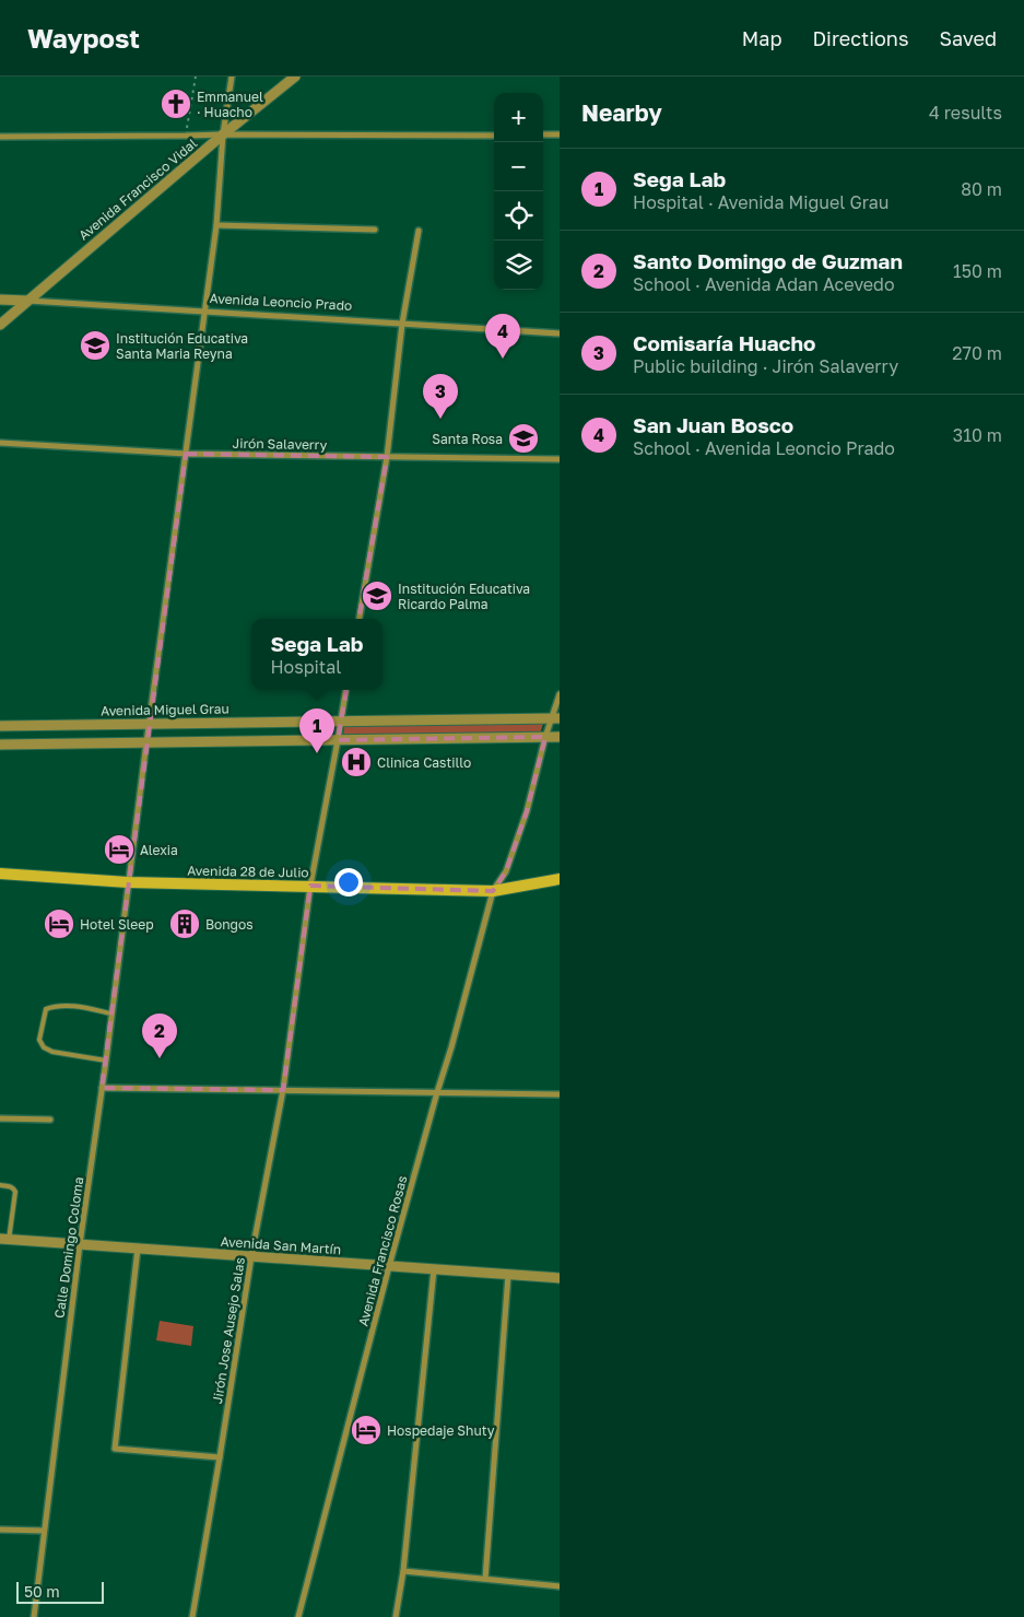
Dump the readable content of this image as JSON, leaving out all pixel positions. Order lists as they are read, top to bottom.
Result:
{
  "streets": {
    "main road": ["Avenida 28 de Julio"],
    "street": [
      "Avenida Francisco Vidal",
      "Avenida Leoncio Prado",
      "Jirón Salaverry",
      "Avenida Miguel Grau",
      "Avenida San Martín",
      "Calle Domingo Coloma",
      "Avenida Francisco Rosas",
      "Jirón Jose Ausejo Salas"
    ]
  },
  "crossings": [
    ["Avenida Francisco Vidal", "Avenida Leoncio Prado"],
    ["Avenida Francisco Vidal", "Calle Domingo Coloma"],
    ["Avenida Leoncio Prado", "Calle Domingo Coloma"],
    ["Jirón Salaverry", "Calle Domingo Coloma"],
    ["Avenida Miguel Grau", "Calle Domingo Coloma"],
    ["Avenida Miguel Grau", "Avenida Francisco Rosas"],
    ["Avenida Miguel Grau", "Jirón Jose Ausejo Salas"],
    ["Avenida 28 de Julio", "Calle Domingo Coloma"],
    ["Avenida 28 de Julio", "Avenida Francisco Rosas"],
    ["Avenida 28 de Julio", "Jirón Jose Ausejo Salas"],
    ["Avenida San Martín", "Calle Domingo Coloma"],
    ["Avenida San Martín", "Avenida Francisco Rosas"],
    ["Avenida San Martín", "Jirón Jose Ausejo Salas"]
  ],
  "places": {
    "church": ["Emmanuel · Huacho"],
    "school or university": ["Institución Educativa Santa Maria Reyna", "Santa Rosa", "Institución Educativa Ricardo Palma"],
    "hospital": ["Clinica Castillo"],
    "hotel": ["Alexia", "Hotel Sleep", "Hospedaje Shuty"],
    "building": ["Bongos"]
  },
  "scale_bar": "50 m",
  "page": {
    "header": "Waypost",
    "nav": ["Map", "Directions", "Saved"],
    "heading": ["Nearby", "4 results"],
    "map_buttons": ["+", "−"],
    "list": [
      {
        "mark": "1",
        "name": "Sega Lab",
        "note": "Hospital · Avenida Miguel Grau",
        "value": "80 m"
      },
      {
        "mark": "2",
        "name": "Santo Domingo de Guzman",
        "note": "School · Avenida Adan Acevedo",
        "value": "150 m"
      },
      {
        "mark": "3",
        "name": "Comisaría Huacho",
        "note": "Public building · Jirón Salaverry",
        "value": "270 m"
      },
      {
        "mark": "4",
        "name": "San Juan Bosco",
        "note": "School · Avenida Leoncio Prado",
        "value": "310 m"
      }
    ],
    "pins": [
      "4",
      "3",
      "1",
      "2"
    ],
    "popup": ["Sega Lab", "Hospital"],
    "scale": "50 m"
  }
}
